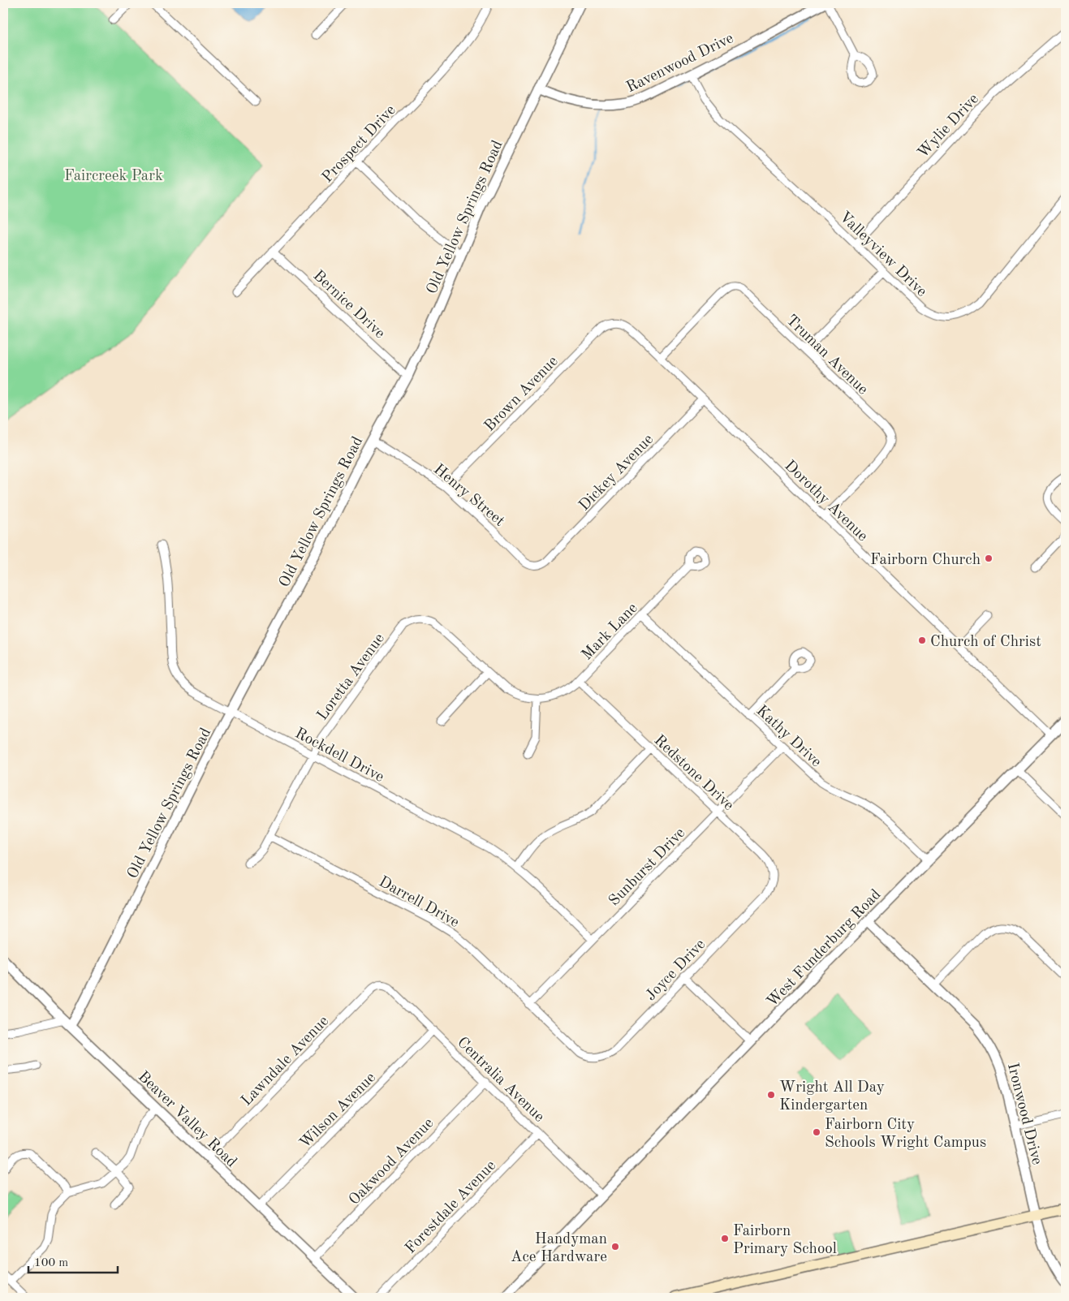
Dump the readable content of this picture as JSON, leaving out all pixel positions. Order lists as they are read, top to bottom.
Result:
{
  "streets": {
    "street": [
      "Ravenwood Drive",
      "Wylie Drive",
      "Prospect Drive",
      "Old Yellow Springs Road",
      "Valleyview Drive",
      "Bernice Drive",
      "Truman Avenue",
      "Brown Avenue",
      "Dickey Avenue",
      "Henry Street",
      "Dorothy Avenue",
      "Mark Lane",
      "Loretta Avenue",
      "Kathy Drive",
      "Rockdell Drive",
      "Redstone Drive",
      "Sunburst Drive",
      "Darrell Drive",
      "West Funderburg Road",
      "Joyce Drive",
      "Lawndale Avenue",
      "Centralia Avenue",
      "Wilson Avenue",
      "Ironwood Drive",
      "Beaver Valley Road",
      "Oakwood Avenue",
      "Forestdale Avenue"
    ]
  },
  "crossings": [
    ["Ravenwood Drive", "Old Yellow Springs Road"],
    ["Ravenwood Drive", "Valleyview Drive"],
    ["Wylie Drive", "Valleyview Drive"],
    ["Prospect Drive", "Bernice Drive"],
    ["Old Yellow Springs Road", "Bernice Drive"],
    ["Old Yellow Springs Road", "Henry Street"],
    ["Old Yellow Springs Road", "Rockdell Drive"],
    ["Old Yellow Springs Road", "Beaver Valley Road"],
    ["Truman Avenue", "Dorothy Avenue"],
    ["Brown Avenue", "Henry Street"],
    ["Brown Avenue", "Dorothy Avenue"],
    ["Dickey Avenue", "Henry Street"],
    ["Dickey Avenue", "Dorothy Avenue"],
    ["Dorothy Avenue", "West Funderburg Road"],
    ["Mark Lane", "Kathy Drive"],
    ["Mark Lane", "Redstone Drive"],
    ["Loretta Avenue", "Rockdell Drive"],
    ["Loretta Avenue", "Darrell Drive"],
    ["Kathy Drive", "Sunburst Drive"],
    ["Kathy Drive", "West Funderburg Road"],
    ["Rockdell Drive", "Sunburst Drive"],
    ["Redstone Drive", "Sunburst Drive"],
    ["Redstone Drive", "Joyce Drive"],
    ["Sunburst Drive", "Darrell Drive"],
    ["Darrell Drive", "Joyce Drive"],
    ["West Funderburg Road", "Centralia Avenue"],
    ["West Funderburg Road", "Ironwood Drive"],
    ["Lawndale Avenue", "Centralia Avenue"],
    ["Lawndale Avenue", "Beaver Valley Road"],
    ["Centralia Avenue", "Wilson Avenue"],
    ["Centralia Avenue", "Oakwood Avenue"],
    ["Centralia Avenue", "Forestdale Avenue"],
    ["Wilson Avenue", "Beaver Valley Road"],
    ["Beaver Valley Road", "Oakwood Avenue"]
  ],
  "parks": ["Faircreek Park"],
  "places": [
    "Fairborn Church",
    "Church of Christ",
    "Wright All Day Kindergarten",
    "Fairborn City Schools Wright Campus",
    "Fairborn Primary School",
    "Handyman Ace Hardware"
  ],
  "scale_bar": "100 m"
}
